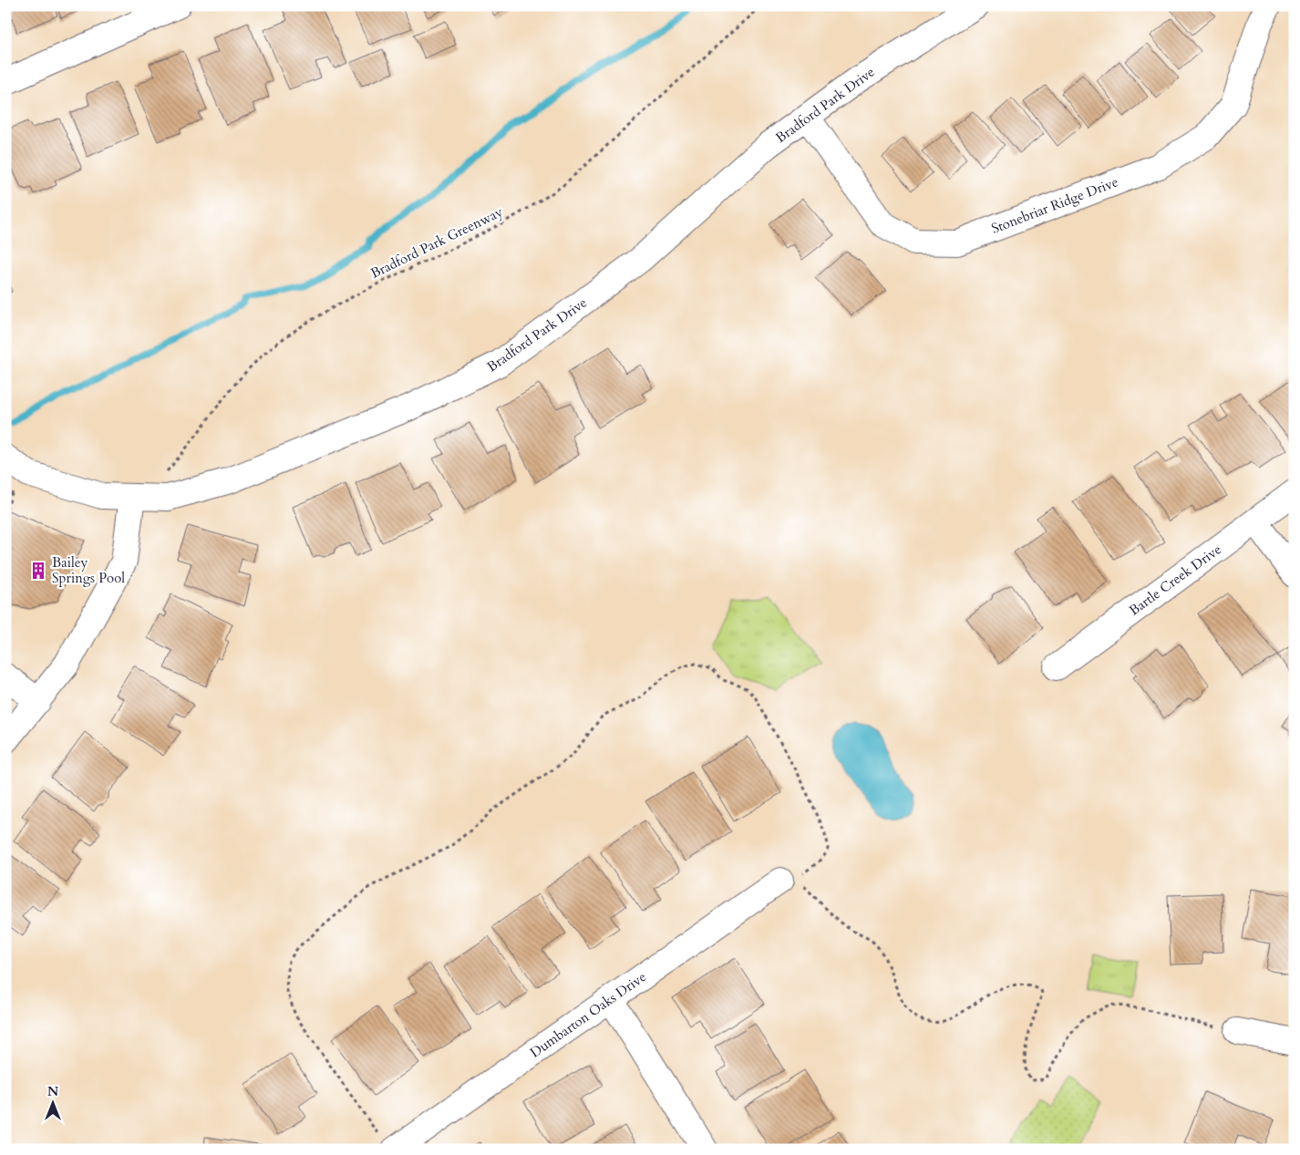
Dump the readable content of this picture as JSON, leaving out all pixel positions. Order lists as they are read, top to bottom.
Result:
{
  "streets": {
    "street": [
      "Bradford Park Drive",
      "Stonebriar Ridge Drive",
      "Bartle Creek Drive",
      "Dumbarton Oaks Drive"
    ],
    "path": ["Bradford Park Greenway"]
  },
  "crossings": [
    ["Bradford Park Drive", "Stonebriar Ridge Drive"],
    ["Bradford Park Drive", "Bradford Park Greenway"]
  ],
  "places": {
    "building": ["Bailey Springs Pool"]
  },
  "north": "top"
}
